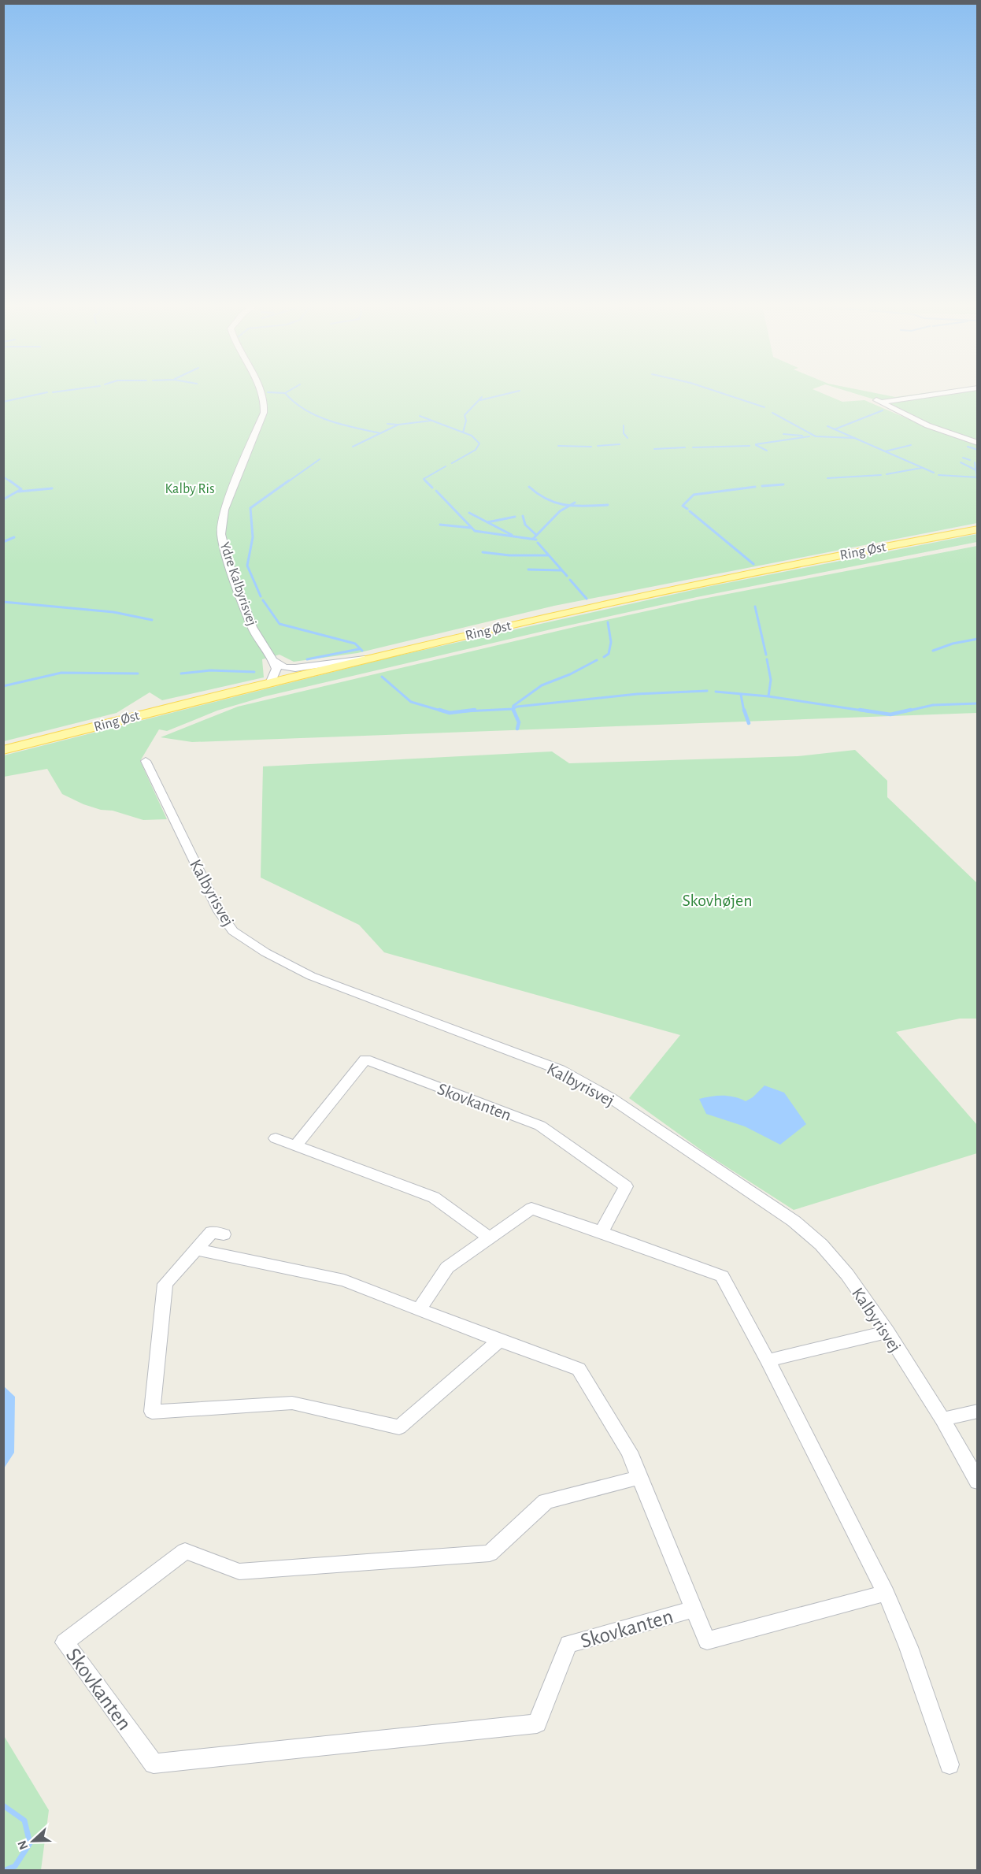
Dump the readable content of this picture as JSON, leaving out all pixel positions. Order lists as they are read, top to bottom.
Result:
{
  "streets": {
    "main road": ["Ring Øst"],
    "street": ["Ydre Kalbyrisvej", "Kalbyrisvej", "Skovkanten"]
  },
  "parks": ["Kalby Ris", "Skovhøjen"],
  "north": "left"
}
